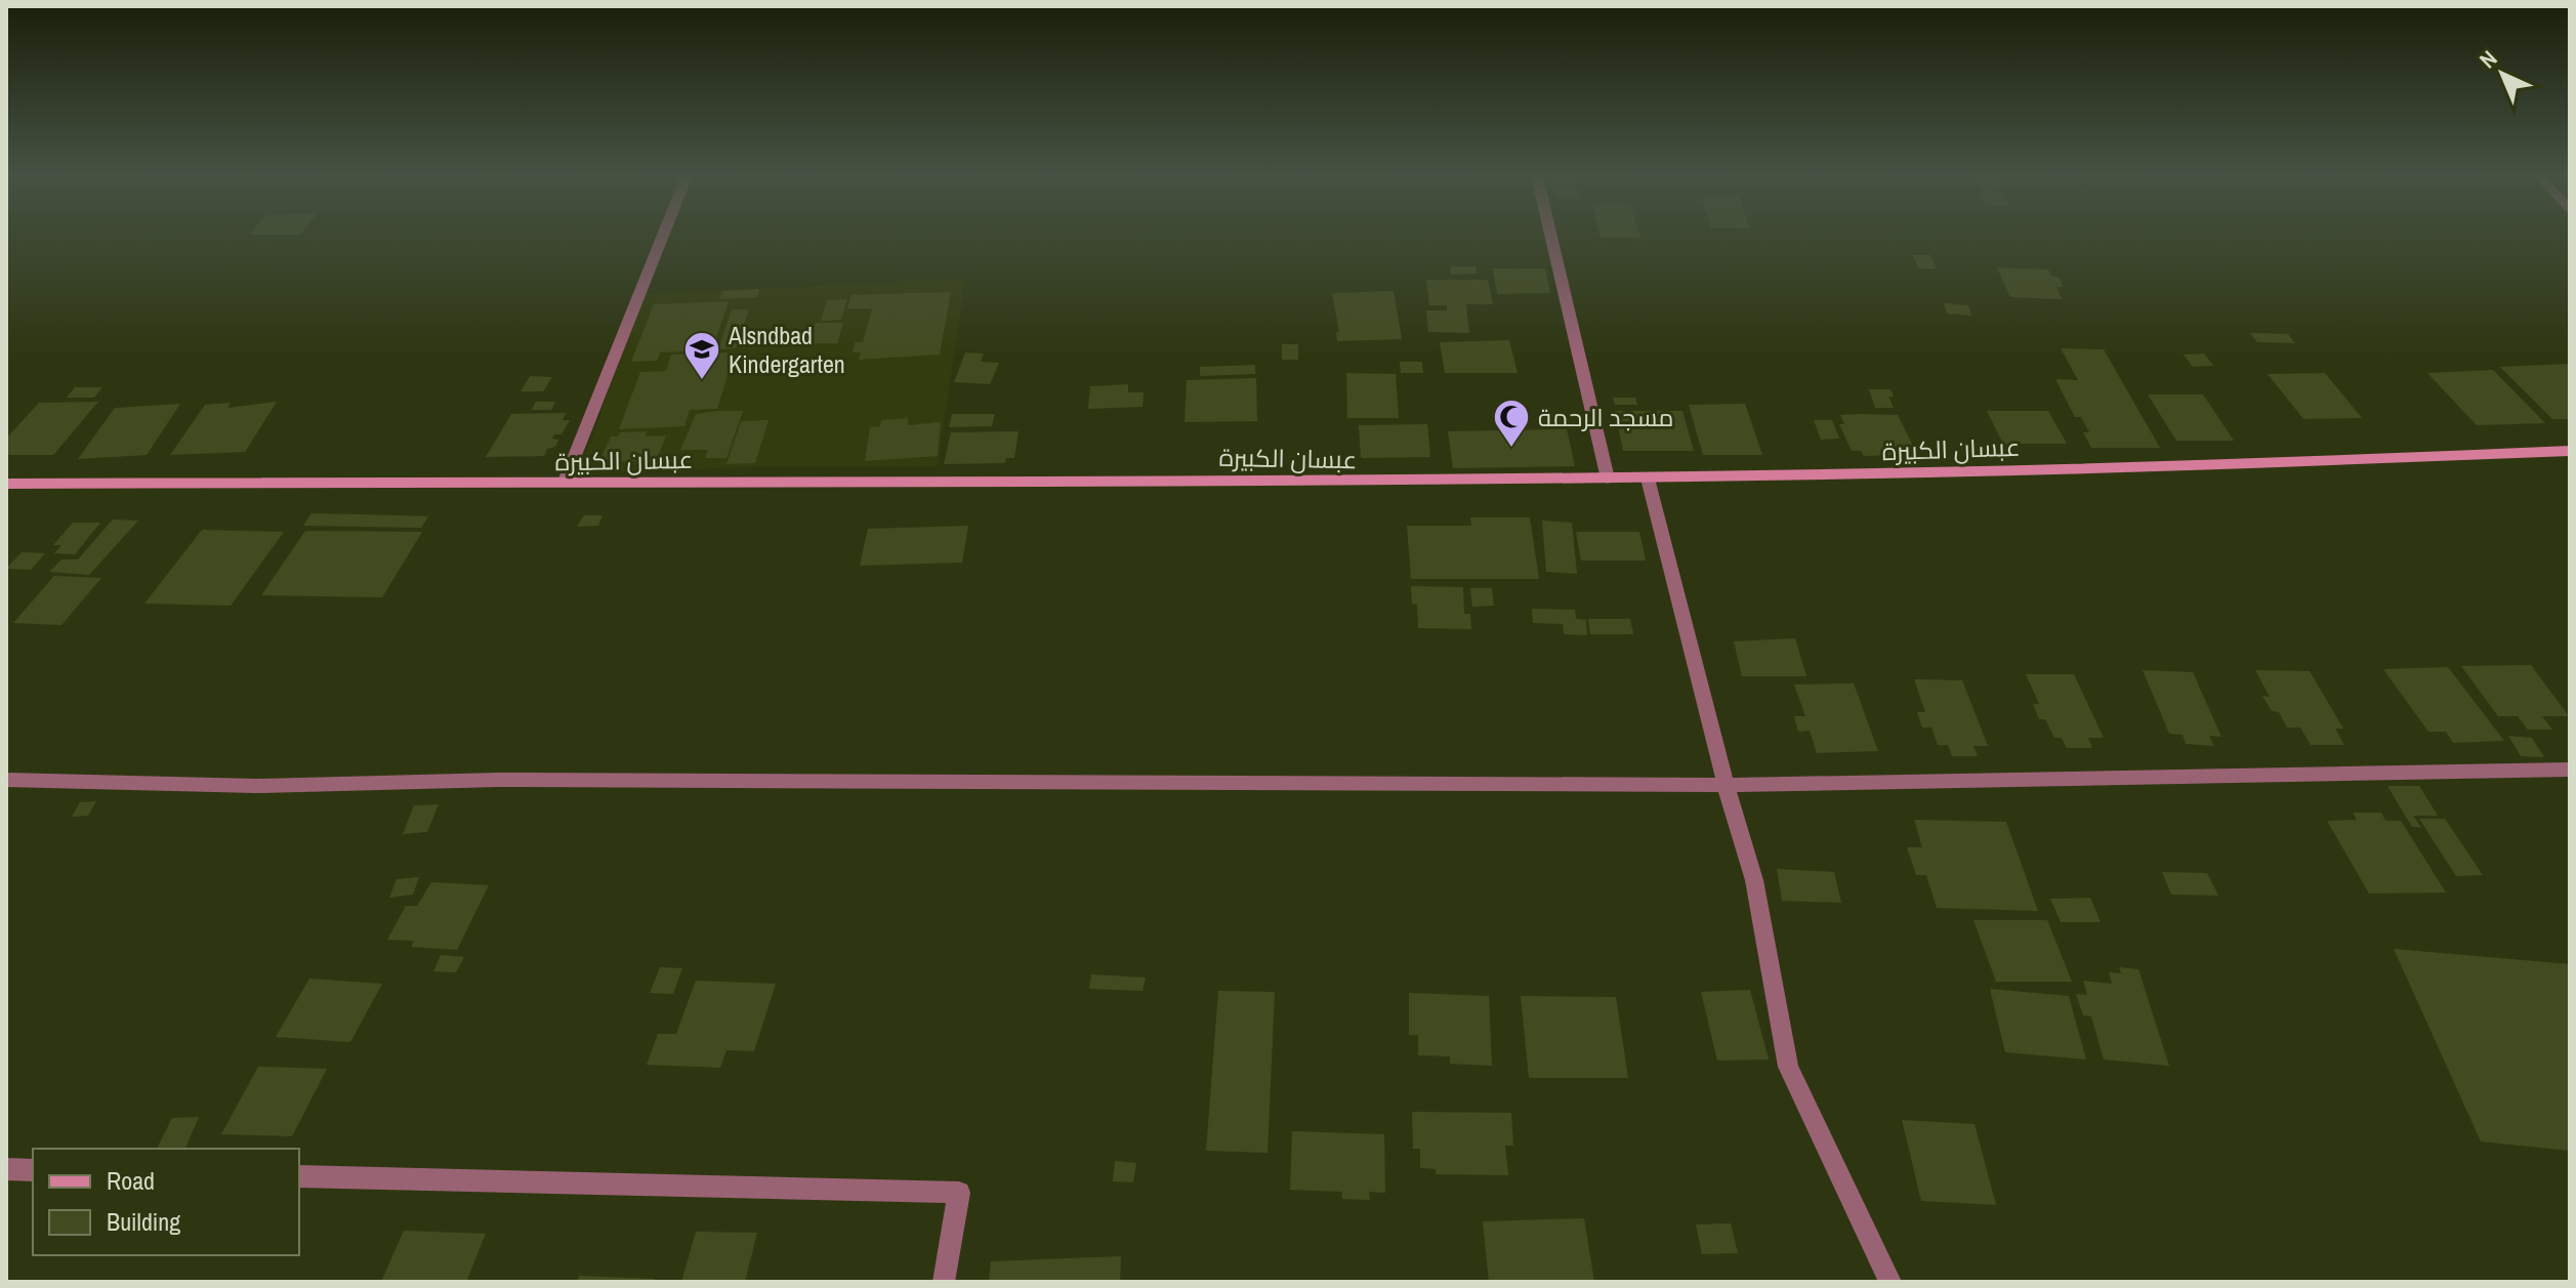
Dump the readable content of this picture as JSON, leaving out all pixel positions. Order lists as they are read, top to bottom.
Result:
{
  "streets": {
    "main road": ["عبسان الكبيرة"]
  },
  "places": {
    "school or university": ["Alsndbad Kindergarten"],
    "mosque": ["مسجد الرحمة"]
  },
  "legend": ["Road", "Building"],
  "north": "top left"
}
